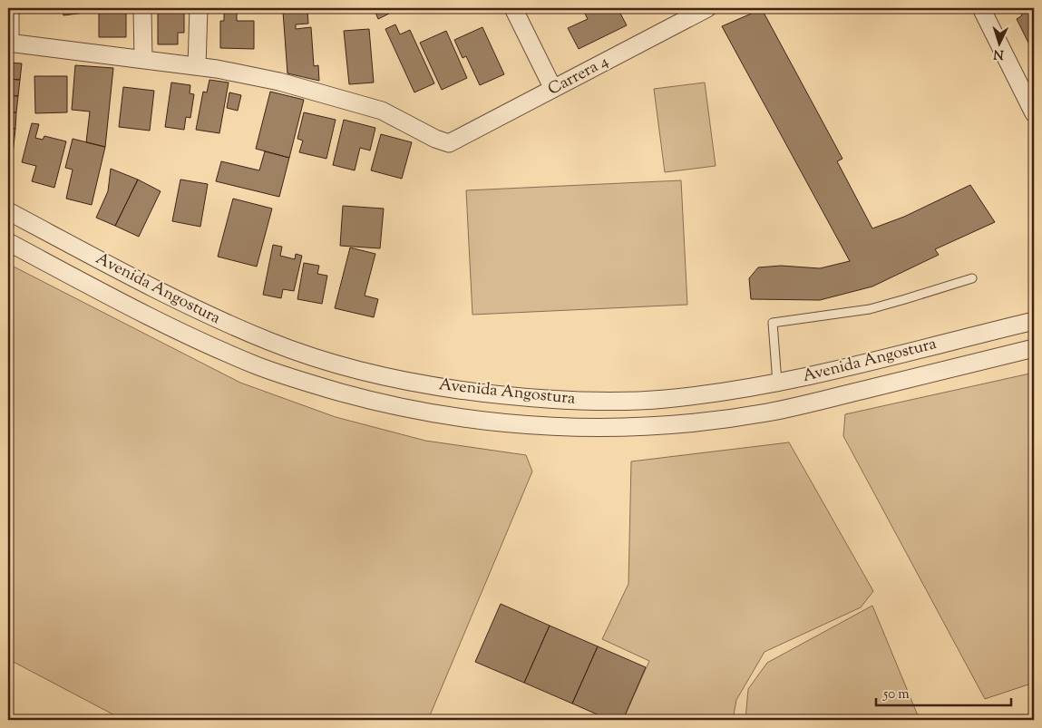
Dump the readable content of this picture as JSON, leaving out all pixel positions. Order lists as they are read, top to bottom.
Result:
{
  "streets": {
    "street": ["Carrera 4", "Avenida Angostura"]
  },
  "scale_bar": "50 m",
  "north": "bottom"
}
